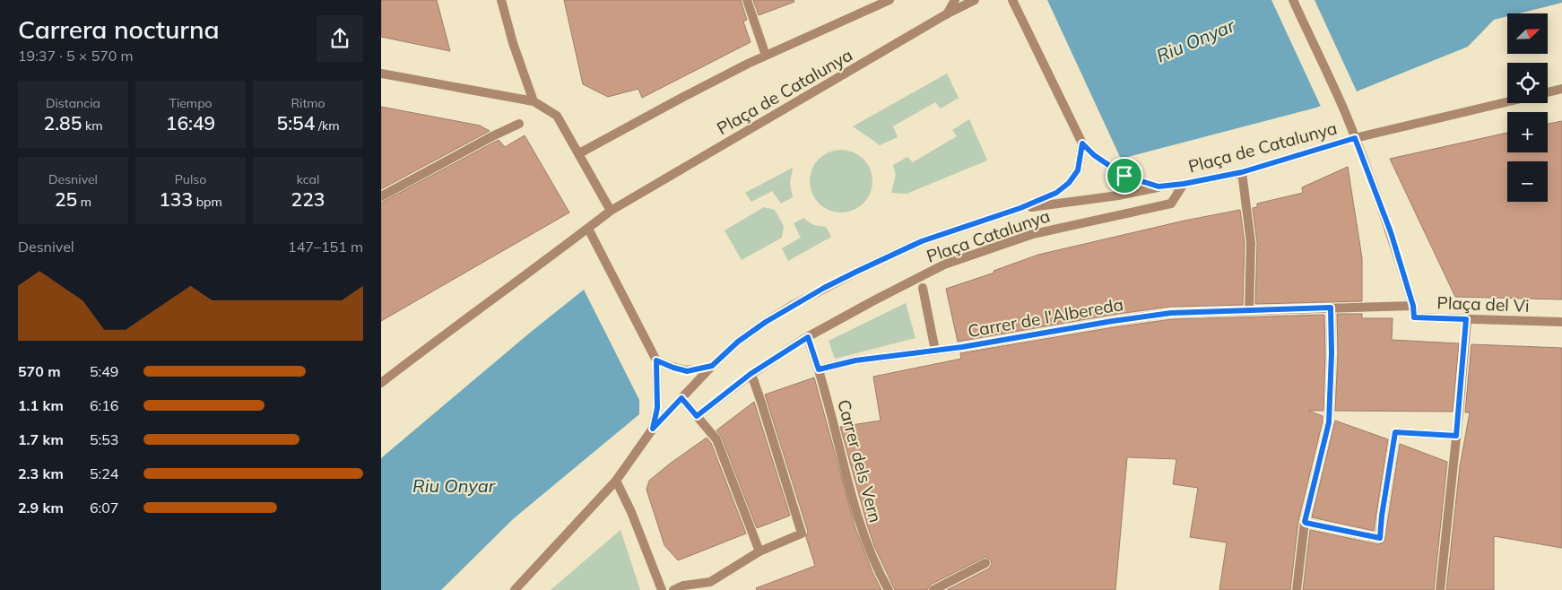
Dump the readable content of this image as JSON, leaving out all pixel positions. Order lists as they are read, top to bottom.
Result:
{
  "streets": {
    "street": [
      "Plaça de Catalunya",
      "Plaça Catalunya",
      "Plaça del Vi",
      "Carrer de l'Albereda",
      "Carrer dels Vern"
    ]
  },
  "crossings": [
    ["Plaça de Catalunya", "Plaça Catalunya"],
    ["Plaça Catalunya", "Carrer dels Vern"],
    ["Plaça del Vi", "Carrer de l'Albereda"],
    ["Carrer de l'Albereda", "Carrer dels Vern"]
  ],
  "water": ["Riu Onyar"],
  "north": "top right",
  "page": {
    "heading": ["Carrera nocturna", "19:37 · 5 × 570 m"],
    "map_buttons": ["+", "−"],
    "stats": [
      ["Distancia", "2.85 km"],
      ["Tiempo", "16:49"],
      ["Ritmo", "5:54 /km"],
      ["Desnivel", "25 m"],
      ["Pulso", "133 bpm"],
      ["kcal", "223"]
    ],
    "chart": ["Desnivel", "147–151 m"],
    "list": [
      {
        "name": "570 m",
        "note": "5:49"
      },
      {
        "name": "1.1 km",
        "note": "6:16"
      },
      {
        "name": "1.7 km",
        "note": "5:53"
      },
      {
        "name": "2.3 km",
        "note": "5:24"
      },
      {
        "name": "2.9 km",
        "note": "6:07"
      }
    ]
  }
}
